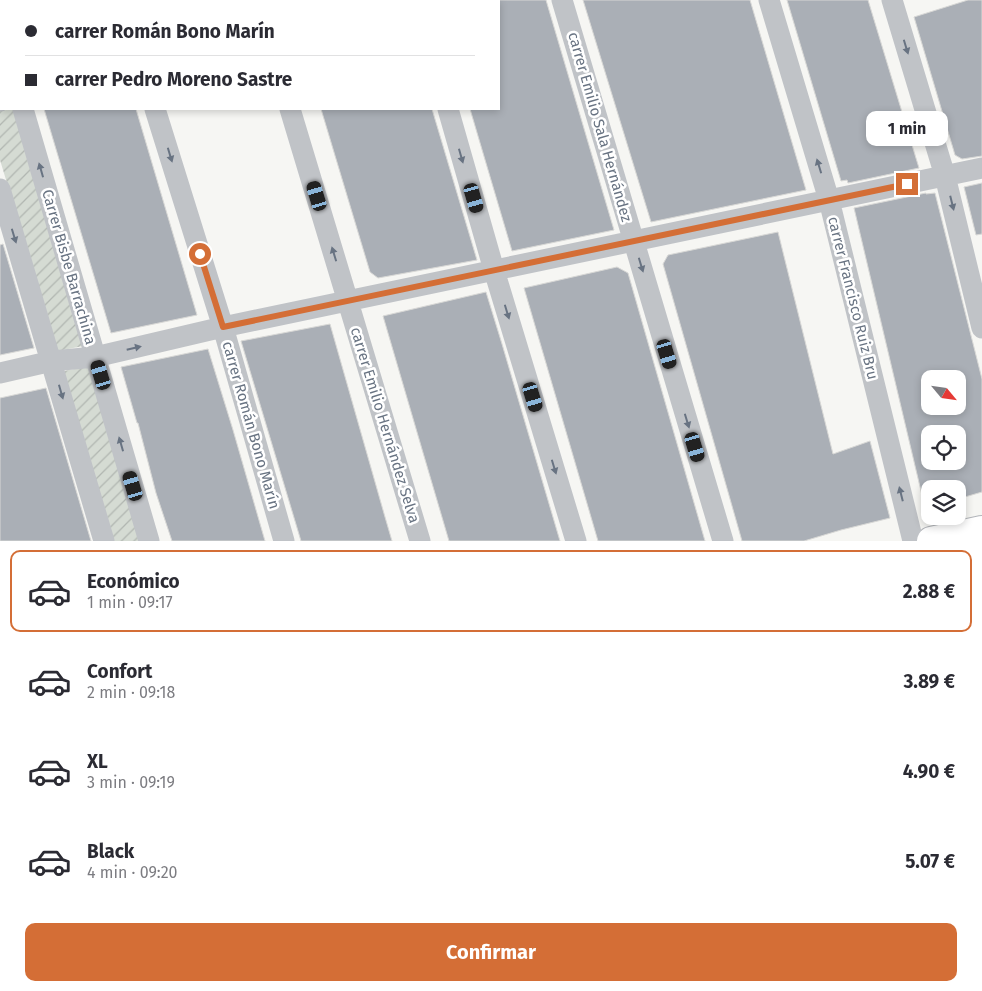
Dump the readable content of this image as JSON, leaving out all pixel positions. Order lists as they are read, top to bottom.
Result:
{
  "streets": {
    "street": [
      "carrer Emilio Sala Hernández",
      "Carrer Bisbe Barrachina",
      "carrer Francisco Ruiz Bru",
      "carrer Román Bono Marín",
      "carrer Emilio Hernández Selva"
    ]
  },
  "north": "bottom right",
  "page": {
    "banner": ["carrer Román Bono Marín", "carrer Pedro Moreno Sastre"],
    "bubble": "1 min",
    "list": [
      {
        "name": "Económico",
        "note": "1 min · 09:17",
        "value": "2.88 €"
      },
      {
        "name": "Confort",
        "note": "2 min · 09:18",
        "value": "3.89 €"
      },
      {
        "name": "XL",
        "note": "3 min · 09:19",
        "value": "4.90 €"
      },
      {
        "name": "Black",
        "note": "4 min · 09:20",
        "value": "5.07 €"
      }
    ],
    "buttons": "Confirmar"
  }
}
